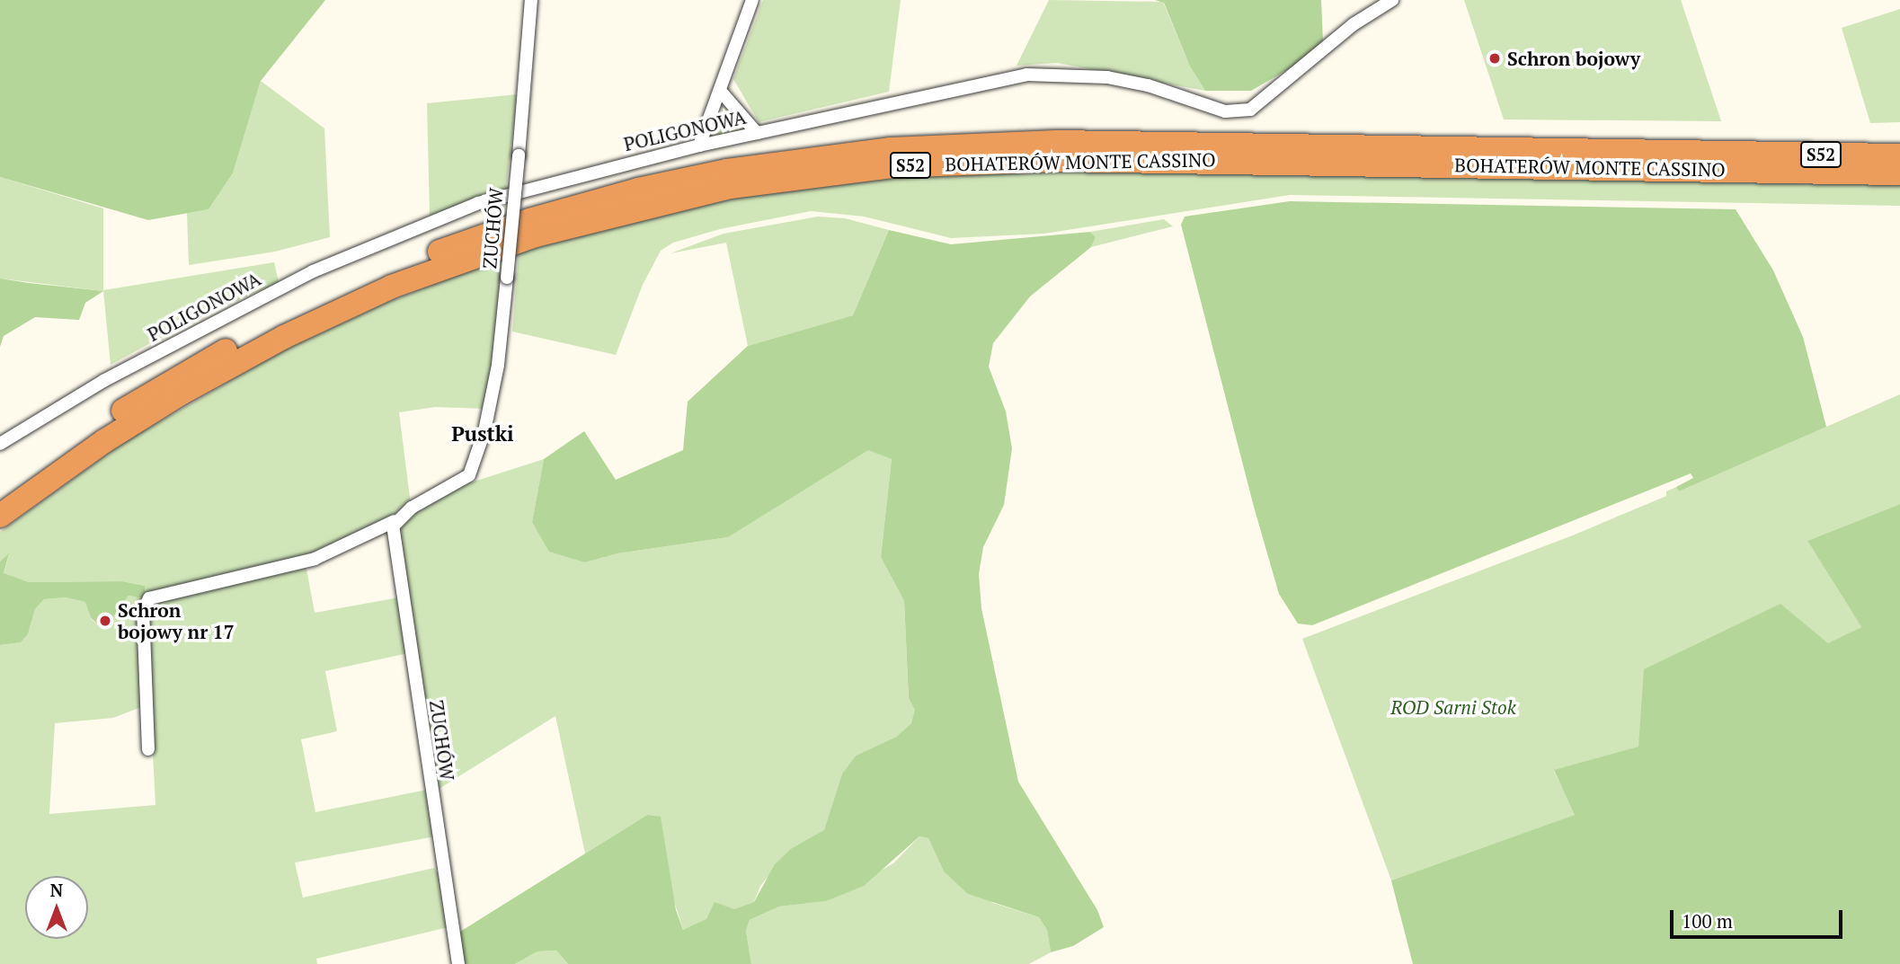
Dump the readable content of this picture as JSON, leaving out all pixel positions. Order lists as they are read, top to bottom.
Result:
{
  "streets": {
    "highway": ["S52", "BOHATERÓW MONTE CASSINO"],
    "street": ["POLIGONOWA", "ZUCHÓW"]
  },
  "districts": ["Pustki"],
  "parks": ["ROD Sarni Stok"],
  "places": ["Schron bojowy", "Schron bojowy nr 17"],
  "scale_bar": "100 m",
  "north": "top"
}
